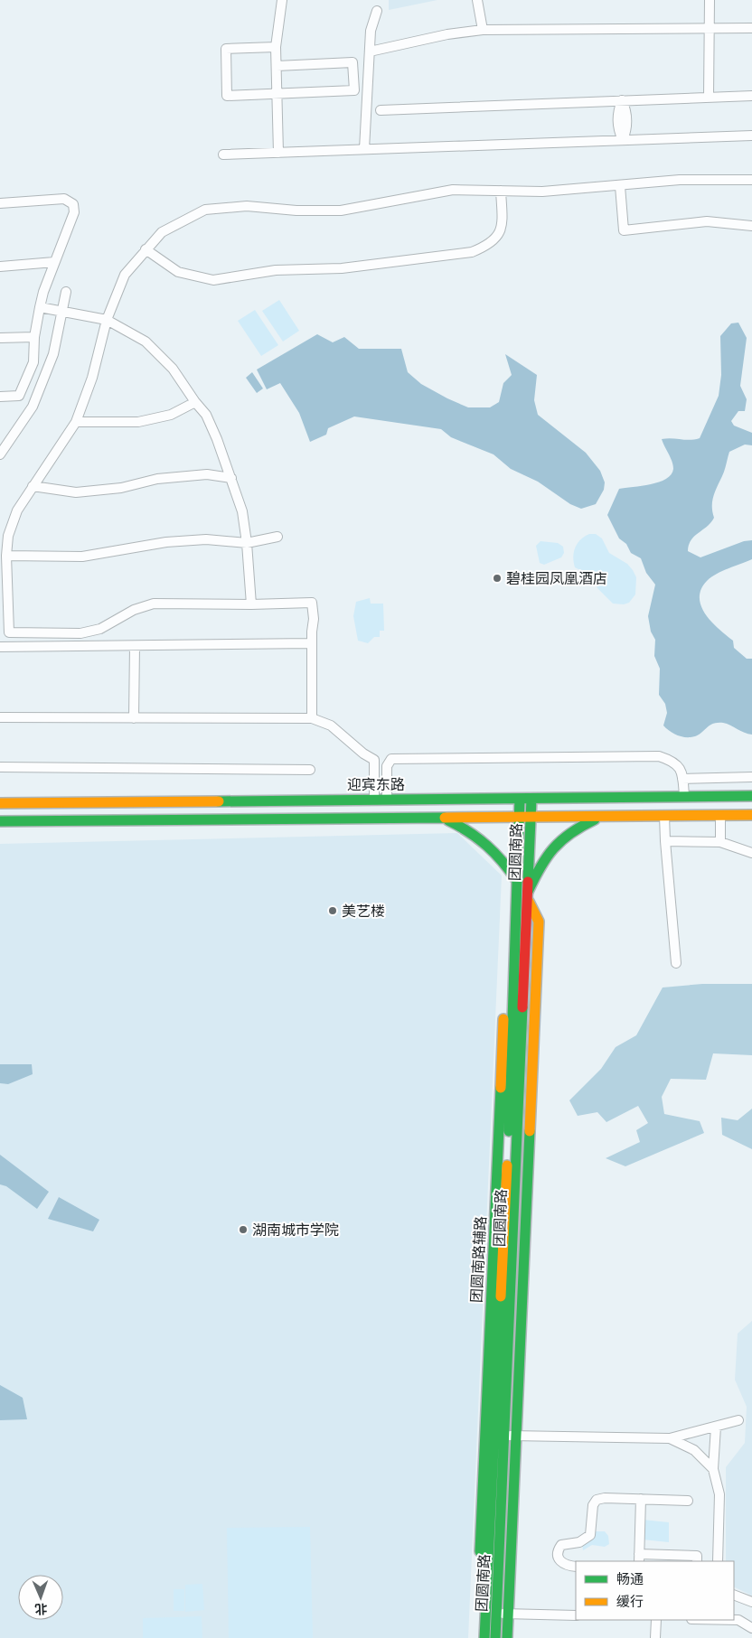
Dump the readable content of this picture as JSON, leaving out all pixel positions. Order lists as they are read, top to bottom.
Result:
{
  "streets": {
    "main road": ["迎宾东路", "团圆南路", "团圆南路辅路"]
  },
  "crossings": [
    ["迎宾东路", "团圆南路"],
    ["团圆南路", "团圆南路辅路"]
  ],
  "places": ["碧桂园凤凰酒店", "美艺楼", "湖南城市学院"],
  "legend": ["畅通", "缓行"],
  "north": "bottom"
}
